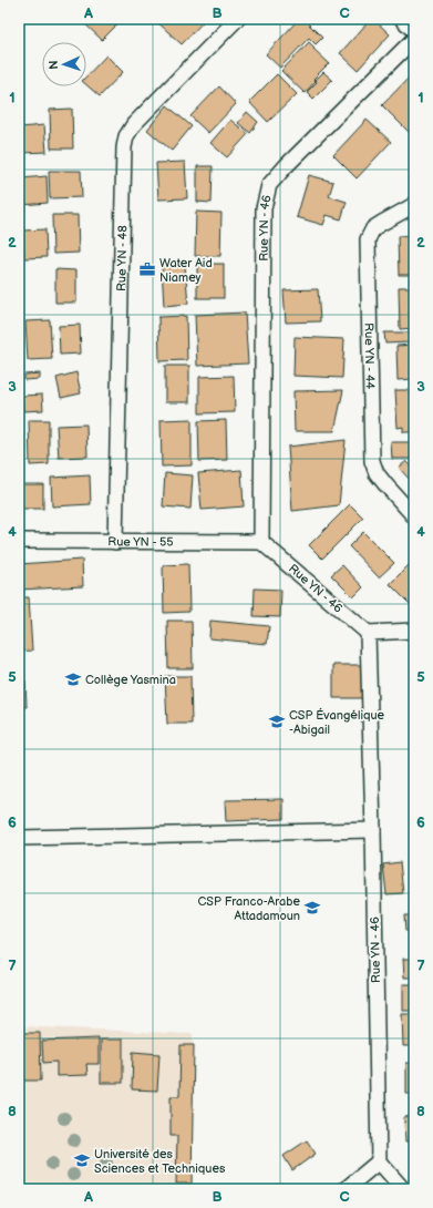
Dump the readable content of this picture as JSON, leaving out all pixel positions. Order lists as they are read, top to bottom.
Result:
{
  "streets": {
    "street": [
      "Rue YN - 46",
      "Rue YN - 48",
      "Rue YN - 44",
      "Rue YN - 55"
    ]
  },
  "crossings": [
    ["Rue YN - 46", "Rue YN - 55"],
    ["Rue YN - 48", "Rue YN - 55"]
  ],
  "places": {
    "office": ["Water Aid Niamey"],
    "school or university": [
      "Collège Yasmina",
      "CSP Évangélique -Abigail",
      "CSP Franco-Arabe Attadamoun",
      "Université des Sciences et Techniques"
    ]
  },
  "north": "left",
  "grid": {
    "columns": ["A", "B", "C"],
    "rows": [
      "1",
      "2",
      "3",
      "4",
      "5",
      "6",
      "7",
      "8"
    ]
  }
}
